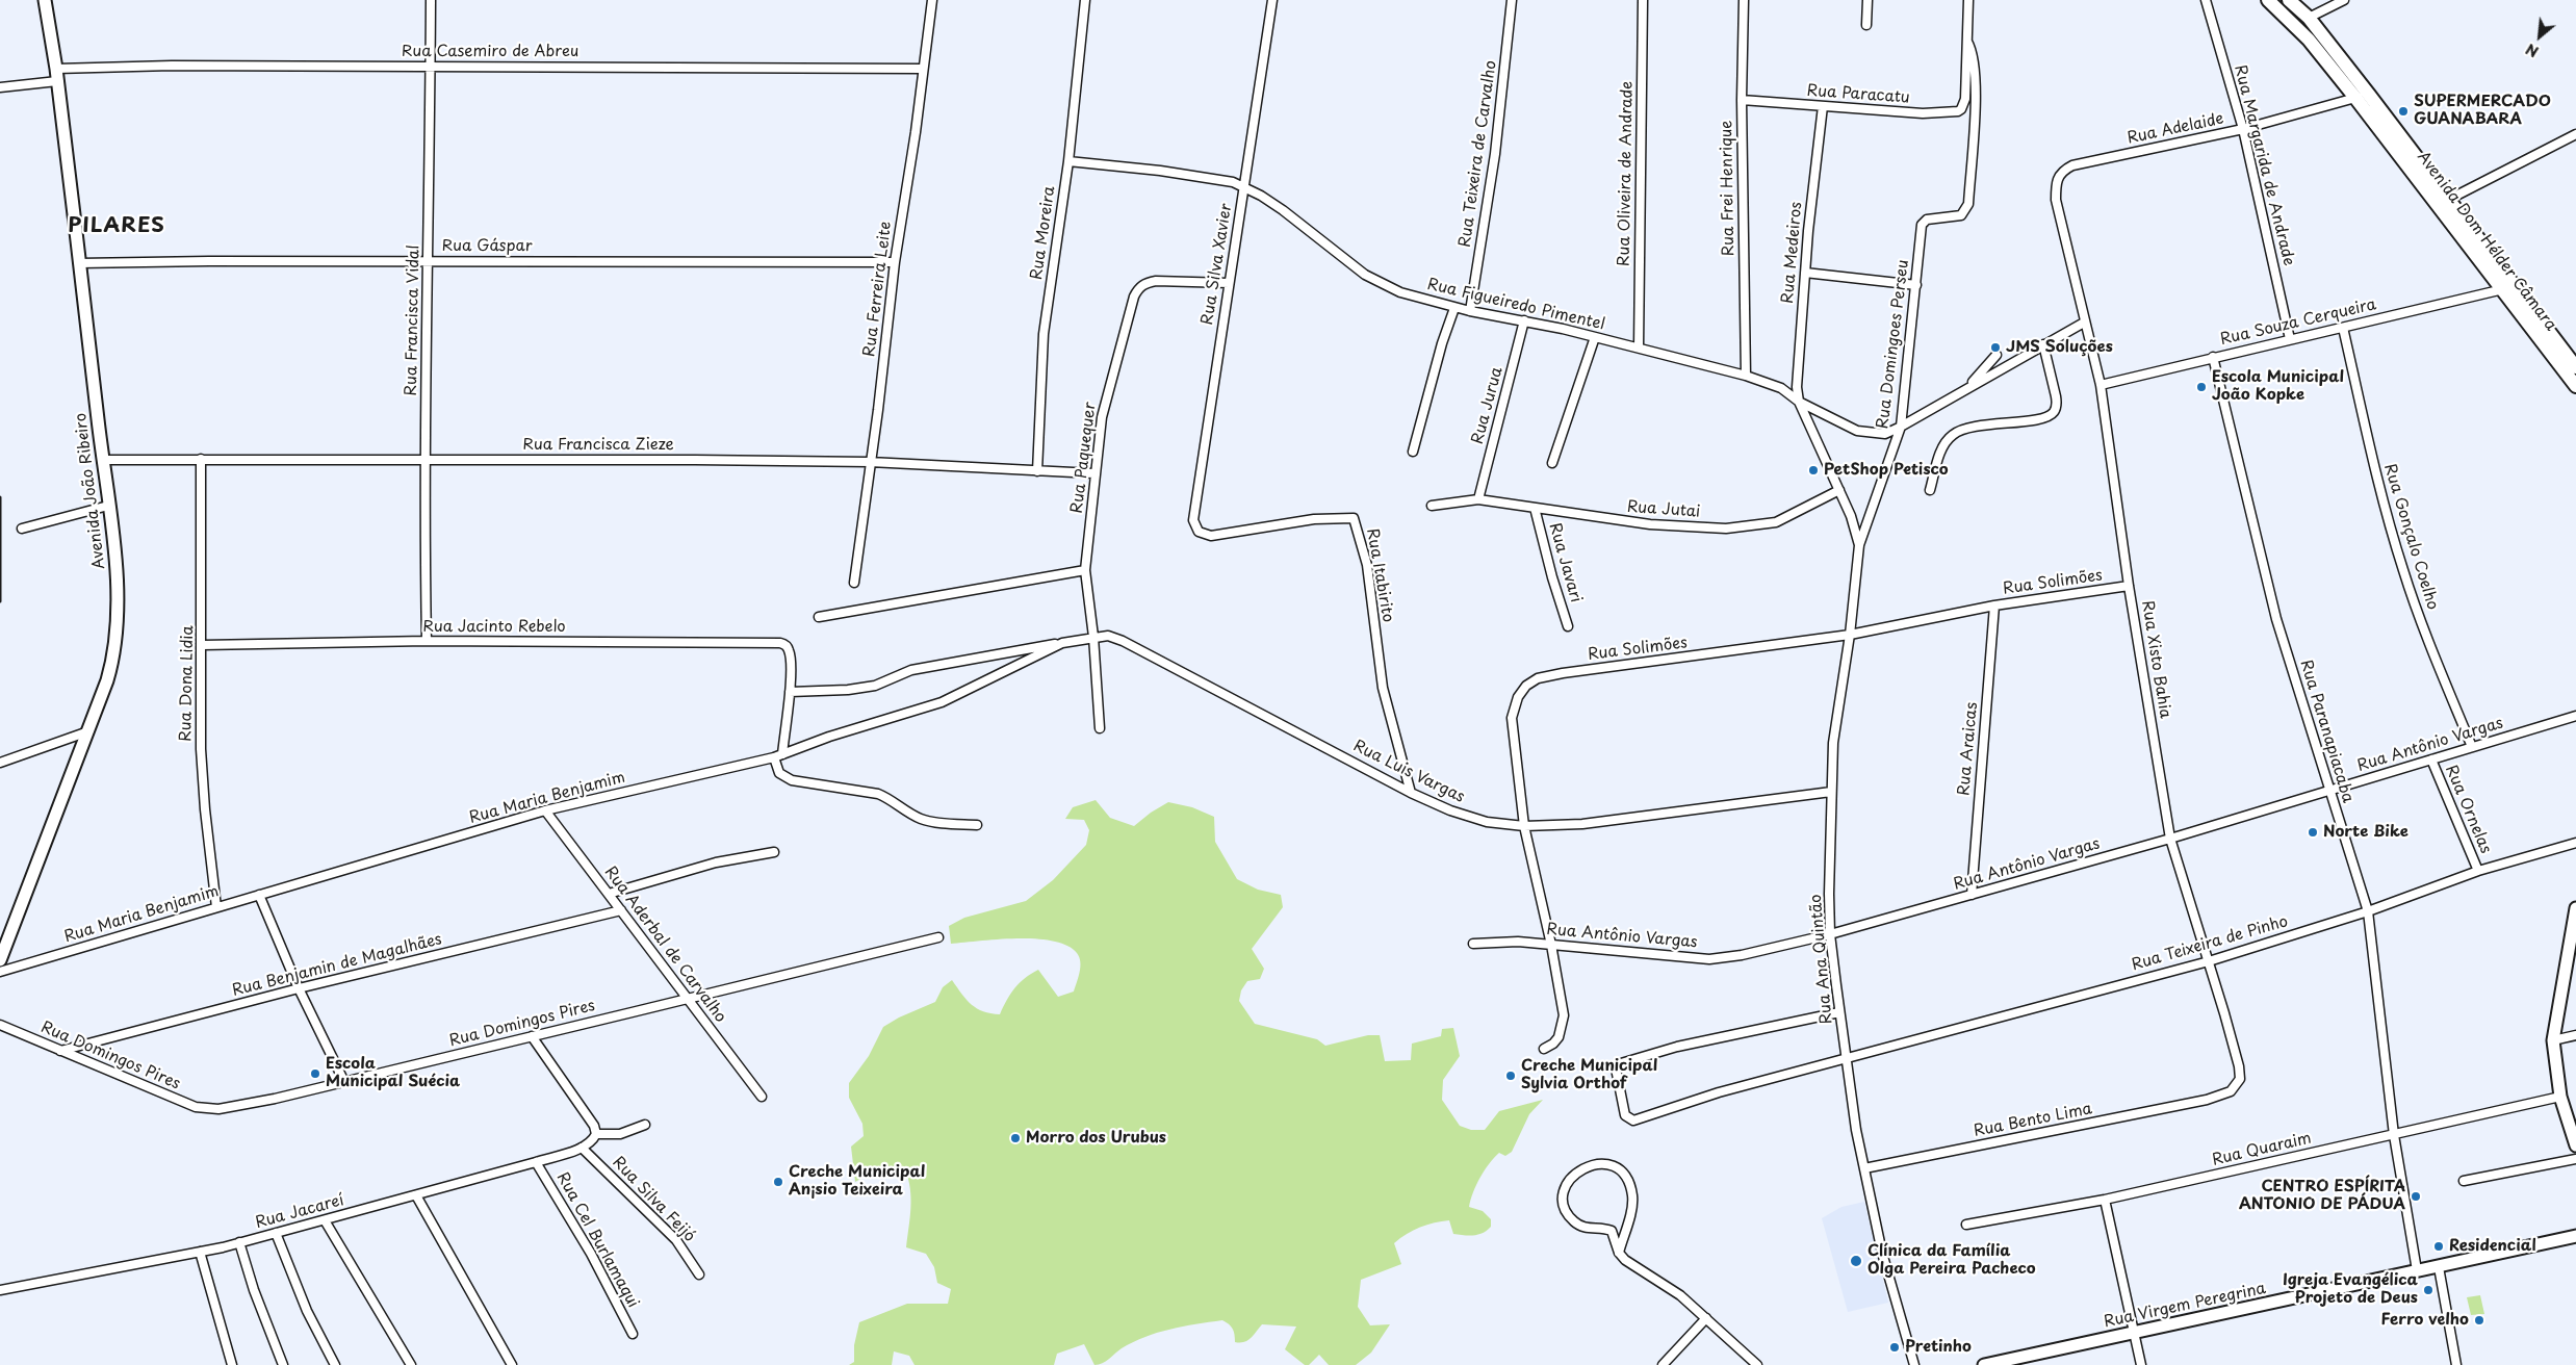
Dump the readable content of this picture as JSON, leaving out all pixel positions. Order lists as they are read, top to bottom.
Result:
{
  "streets": {
    "main road": ["Avenida Dom Hélder Câmara", "Avenida João Ribeiro", "Rua Virgem Peregrina"],
    "street": [
      "Rua Casemiro de Abreu",
      "Rua Paracatu",
      "Rua Adelaide",
      "Rua Teixeira de Carvalho",
      "Rua Margarida de Andrade",
      "Rua Oliveira de Andrade",
      "Rua Frei Henrique",
      "Rua Moreira",
      "Rua Gáspar",
      "Rua Medeiros",
      "Rua Silva Xavier",
      "Rua Ferreira Leite",
      "Rua Figueiredo Pimentel",
      "Rua Francisca Vidal",
      "Rua Souza Cerqueira",
      "Rua Domingoes Perseu",
      "Rua Jurua",
      "Rua Francisca Zieze",
      "Rua Paquequer",
      "Rua Jutai",
      "Rua Gonçalo Coelho",
      "Rua Javari",
      "Rua Itabirito",
      "Rua Solimões",
      "Rua Jacinto Rebelo",
      "Rua Xisto Bahia",
      "Rua Dona Lidia",
      "Rua Paranapiacaba",
      "Rua Antônio Vargas",
      "Rua Araicas",
      "Rua Luis Vargas",
      "Rua Maria Benjamim",
      "Rua Ornelas",
      "Rua Teixeira de Pinho",
      "Rua Aderbal de Carvalho",
      "Rua Ana Quintão",
      "Rua Benjamin de Magalhães",
      "Rua Domingos Pires",
      "Rua Bento Lima",
      "Rua Quaraim",
      "Rua Silva Feijó",
      "Rua Jacareí",
      "Rua Cel Burlamaqui"
    ]
  },
  "crossings": [
    ["Rua Casemiro de Abreu", "Rua Ferreira Leite"],
    ["Rua Casemiro de Abreu", "Rua Francisca Vidal"],
    ["Rua Casemiro de Abreu", "Avenida João Ribeiro"],
    ["Rua Paracatu", "Rua Frei Henrique"],
    ["Rua Paracatu", "Rua Medeiros"],
    ["Rua Paracatu", "Rua Domingoes Perseu"],
    ["Rua Adelaide", "Rua Margarida de Andrade"],
    ["Rua Adelaide", "Avenida Dom Hélder Câmara"],
    ["Rua Adelaide", "Rua Xisto Bahia"],
    ["Rua Teixeira de Carvalho", "Rua Figueiredo Pimentel"],
    ["Rua Margarida de Andrade", "Rua Souza Cerqueira"],
    ["Rua Oliveira de Andrade", "Rua Figueiredo Pimentel"],
    ["Rua Frei Henrique", "Rua Figueiredo Pimentel"],
    ["Rua Moreira", "Rua Figueiredo Pimentel"],
    ["Rua Moreira", "Rua Francisca Zieze"],
    ["Avenida Dom Hélder Câmara", "Rua Souza Cerqueira"],
    ["Rua Gáspar", "Rua Ferreira Leite"],
    ["Rua Gáspar", "Rua Francisca Vidal"],
    ["Rua Gáspar", "Avenida João Ribeiro"],
    ["Rua Medeiros", "Rua Figueiredo Pimentel"],
    ["Rua Silva Xavier", "Rua Figueiredo Pimentel"],
    ["Rua Silva Xavier", "Rua Paquequer"],
    ["Rua Silva Xavier", "Rua Itabirito"],
    ["Rua Ferreira Leite", "Rua Francisca Zieze"],
    ["Rua Figueiredo Pimentel", "Rua Domingoes Perseu"],
    ["Rua Figueiredo Pimentel", "Rua Jurua"],
    ["Rua Figueiredo Pimentel", "Rua Xisto Bahia"],
    ["Rua Francisca Vidal", "Rua Francisca Zieze"],
    ["Rua Francisca Vidal", "Rua Jacinto Rebelo"],
    ["Rua Souza Cerqueira", "Rua Gonçalo Coelho"],
    ["Rua Souza Cerqueira", "Rua Xisto Bahia"],
    ["Rua Souza Cerqueira", "Rua Paranapiacaba"],
    ["Rua Domingoes Perseu", "Rua Ana Quintão"],
    ["Rua Jurua", "Rua Jutai"],
    ["Rua Francisca Zieze", "Rua Paquequer"],
    ["Rua Francisca Zieze", "Avenida João Ribeiro"],
    ["Rua Francisca Zieze", "Rua Dona Lidia"],
    ["Rua Paquequer", "Rua Luis Vargas"],
    ["Rua Paquequer", "Rua Maria Benjamim"],
    ["Rua Jutai", "Rua Javari"],
    ["Rua Gonçalo Coelho", "Rua Antônio Vargas"],
    ["Rua Itabirito", "Rua Luis Vargas"],
    ["Rua Solimões", "Rua Xisto Bahia"],
    ["Rua Solimões", "Rua Antônio Vargas"],
    ["Rua Solimões", "Rua Araicas"],
    ["Rua Solimões", "Rua Luis Vargas"],
    ["Rua Solimões", "Rua Ana Quintão"],
    ["Rua Jacinto Rebelo", "Rua Dona Lidia"],
    ["Rua Xisto Bahia", "Rua Antônio Vargas"],
    ["Rua Xisto Bahia", "Rua Teixeira de Pinho"],
    ["Rua Xisto Bahia", "Rua Bento Lima"],
    ["Rua Dona Lidia", "Rua Maria Benjamim"],
    ["Rua Paranapiacaba", "Rua Antônio Vargas"],
    ["Rua Paranapiacaba", "Rua Teixeira de Pinho"],
    ["Rua Paranapiacaba", "Rua Quaraim"],
    ["Rua Paranapiacaba", "Rua Virgem Peregrina"],
    ["Rua Antônio Vargas", "Rua Araicas"],
    ["Rua Antônio Vargas", "Rua Ornelas"],
    ["Rua Antônio Vargas", "Rua Ana Quintão"],
    ["Rua Luis Vargas", "Rua Maria Benjamim"],
    ["Rua Luis Vargas", "Rua Ana Quintão"],
    ["Rua Maria Benjamim", "Rua Aderbal de Carvalho"],
    ["Rua Ornelas", "Rua Teixeira de Pinho"],
    ["Rua Teixeira de Pinho", "Rua Ana Quintão"],
    ["Rua Aderbal de Carvalho", "Rua Benjamin de Magalhães"],
    ["Rua Aderbal de Carvalho", "Rua Domingos Pires"],
    ["Rua Ana Quintão", "Rua Bento Lima"],
    ["Rua Benjamin de Magalhães", "Rua Domingos Pires"],
    ["Rua Silva Feijó", "Rua Jacareí"],
    ["Rua Jacareí", "Rua Cel Burlamaqui"]
  ],
  "districts": ["PILARES"],
  "places": [
    "SUPERMERCADO GUANABARA",
    "JMS Soluções",
    "Escola Municipal João Kopke",
    "PetShop Petisco",
    "Norte Bike",
    "Escola Municipal Suécia",
    "Creche Municipal Sylvia Orthof",
    "Morro dos Urubus",
    "Creche Municipal An¡sio Teixeira",
    "CENTRO ESPÍRITA ANTONIO DE PÁDUA",
    "Residencial",
    "Clínica da Família Olga Pereira Pacheco",
    "Igreja Evangélica Projeto de Deus",
    "Ferro velho",
    "Pretinho"
  ],
  "north": "bottom left"
}
